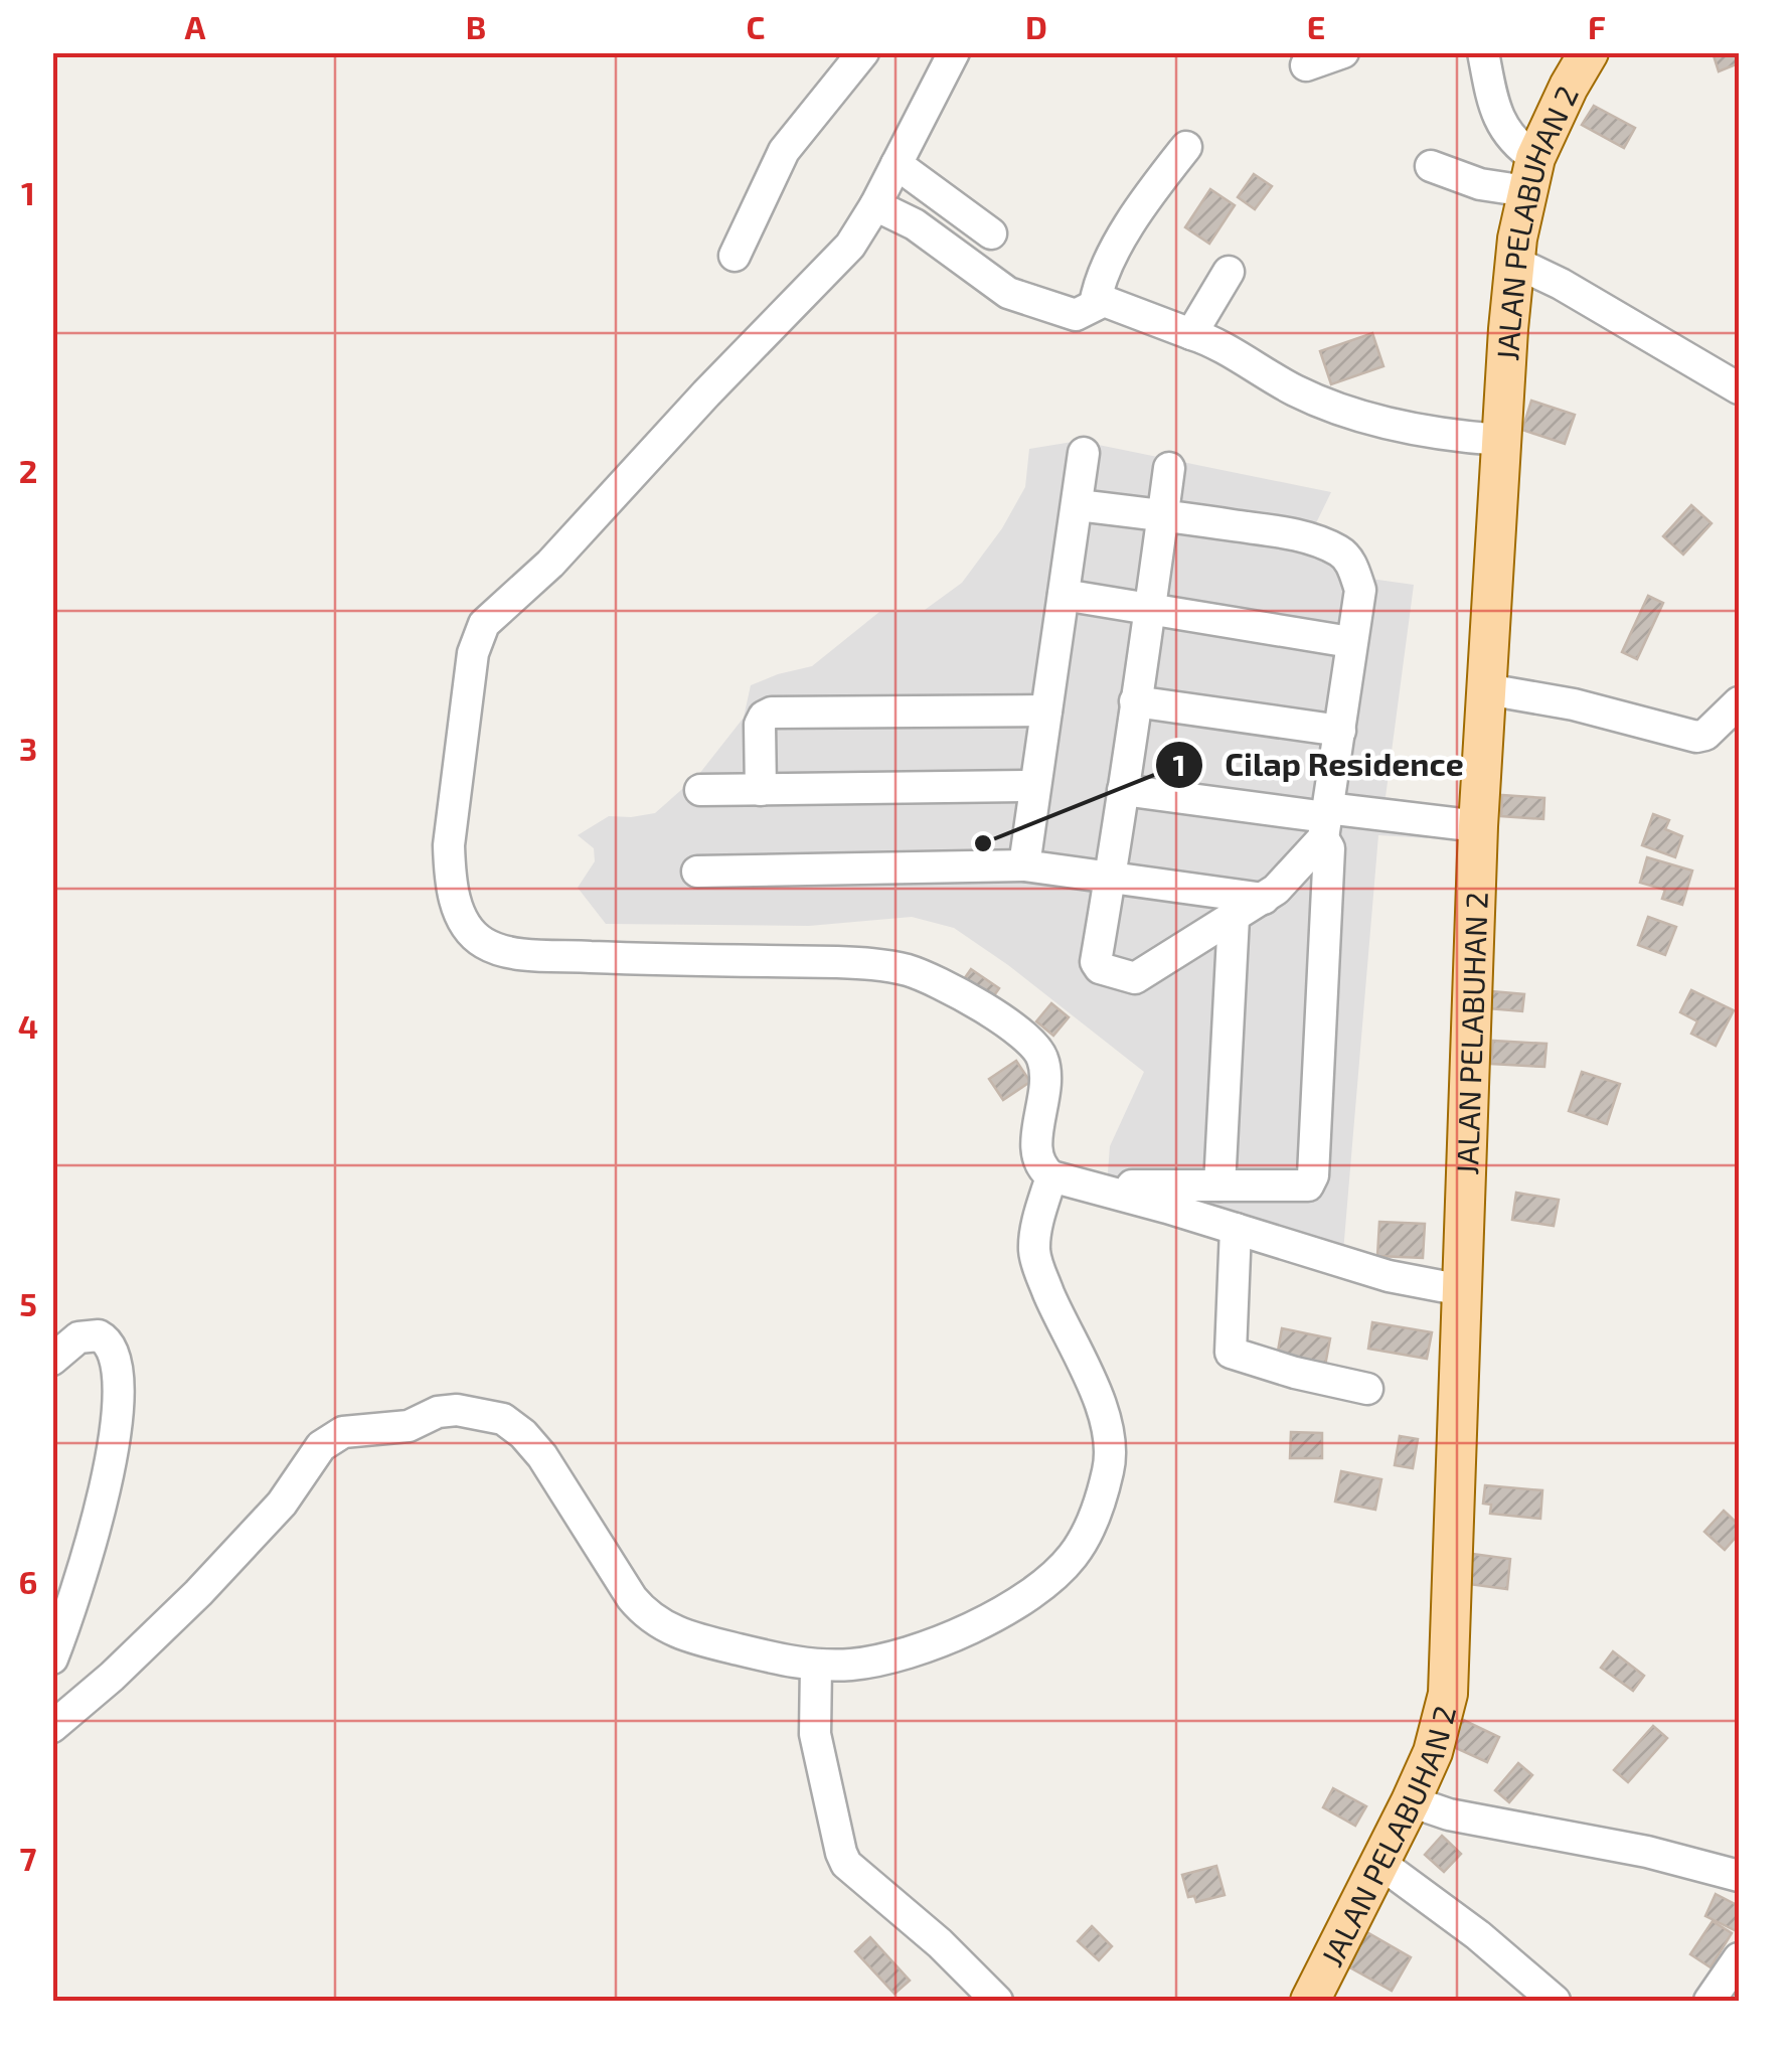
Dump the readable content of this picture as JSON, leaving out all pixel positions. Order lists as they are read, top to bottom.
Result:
{
  "streets": {
    "main road": ["JALAN PELABUHAN 2"]
  },
  "places": ["Cilap Residence"],
  "grid": {
    "columns": [
      "A",
      "B",
      "C",
      "D",
      "E",
      "F"
    ],
    "rows": [
      "1",
      "2",
      "3",
      "4",
      "5",
      "6",
      "7"
    ]
  }
}
